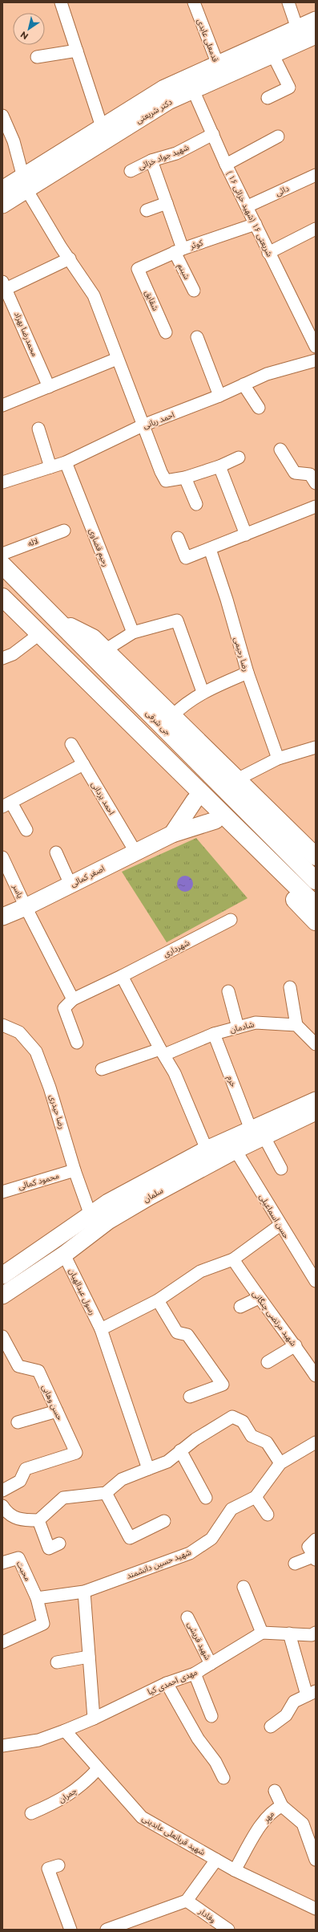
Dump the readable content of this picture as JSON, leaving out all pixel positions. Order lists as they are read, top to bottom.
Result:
{
  "streets": {
    "main road": [
      "دکتر شریعتی",
      "جی شرقی",
      "اصغر کمالی",
      "سلمان"
    ],
    "street": [
      "قدمعلی عابدی",
      "شهید جواد خزائی",
      "دائی",
      "شریعتی ۱۶ (شهید خزائی ۱۶ )",
      "کوثر",
      "شبنم",
      "شقایق",
      "محمدرضا بهزاد",
      "احمد ربانی",
      "لاله",
      "رحیم قضاوی",
      "رضا رحیمی",
      "احمد یزدانی",
      "یاسر",
      "شهرداری",
      "شادمان",
      "خرم",
      "رضا حیدری",
      "محمود کمالی",
      "حسن اسماعیلی",
      "رسول عبدالهیان",
      "شهید مرتضی چنگانی",
      "حسن وهابی",
      "شهید حسین دانشمند",
      "محبت",
      "شهید قریشی",
      "مهدی احمدی کیا",
      "چمران",
      "مهر",
      "شهید قربانعلی عابدینی",
      "وفادار"
    ]
  },
  "crossings": [
    ["قدمعلی عابدی", "دکتر شریعتی"],
    ["دکتر شریعتی", "شریعتی ۱۶ (شهید خزائی ۱۶ )"],
    ["شهید جواد خزائی", "شریعتی ۱۶ (شهید خزائی ۱۶ )"],
    ["شهید جواد خزائی", "شبنم"],
    ["دائی", "شریعتی ۱۶ (شهید خزائی ۱۶ )"],
    ["شریعتی ۱۶ (شهید خزائی ۱۶ )", "کوثر"],
    ["کوثر", "شبنم"],
    ["کوثر", "شقایق"],
    ["احمد ربانی", "رحیم قضاوی"],
    ["احمد یزدانی", "اصغر کمالی"],
    ["اصغر کمالی", "یاسر"],
    ["یاسر", "شهرداری"],
    ["شادمان", "خرم"],
    ["خرم", "سلمان"],
    ["رضا حیدری", "محمود کمالی"],
    ["رضا حیدری", "سلمان"],
    ["سلمان", "حسن اسماعیلی"],
    ["سلمان", "رسول عبدالهیان"],
    ["شهید حسین دانشمند", "محبت"],
    ["شهید قریشی", "مهدی احمدی کیا"],
    ["مهدی احمدی کیا", "شهید قربانعلی عابدینی"],
    ["چمران", "شهید قربانعلی عابدینی"],
    ["مهر", "شهید قربانعلی عابدینی"]
  ],
  "north": "bottom left"
}
